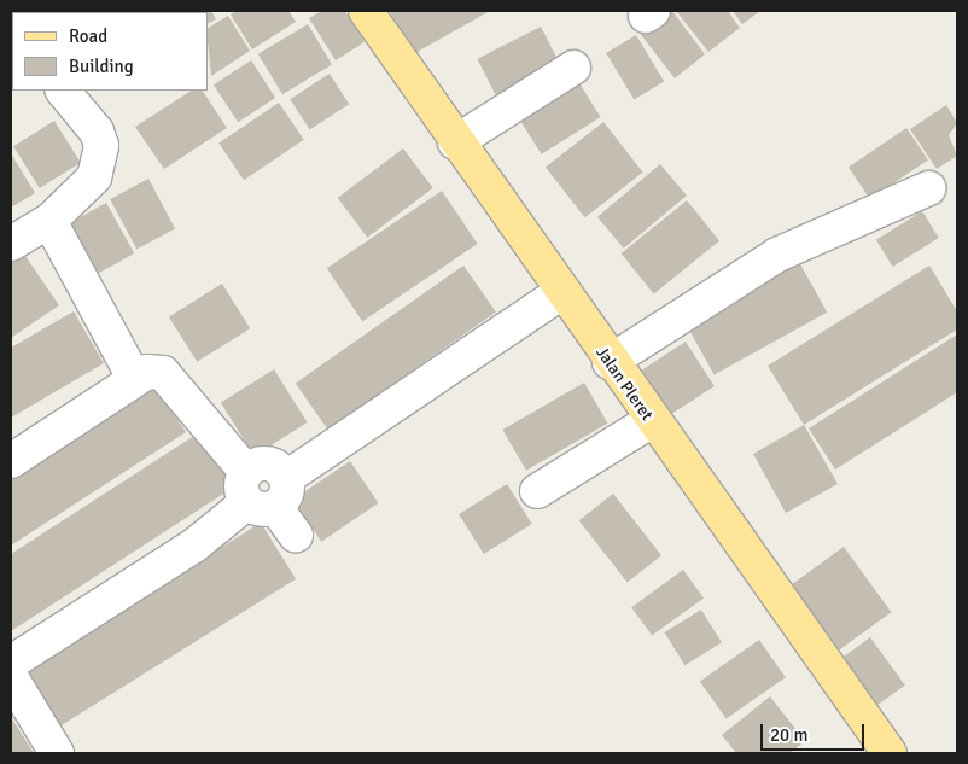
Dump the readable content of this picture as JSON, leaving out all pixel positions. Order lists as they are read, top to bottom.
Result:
{
  "streets": {
    "main road": ["Jalan Pleret"]
  },
  "legend": ["Road", "Building"],
  "scale_bar": "20 m"
}
